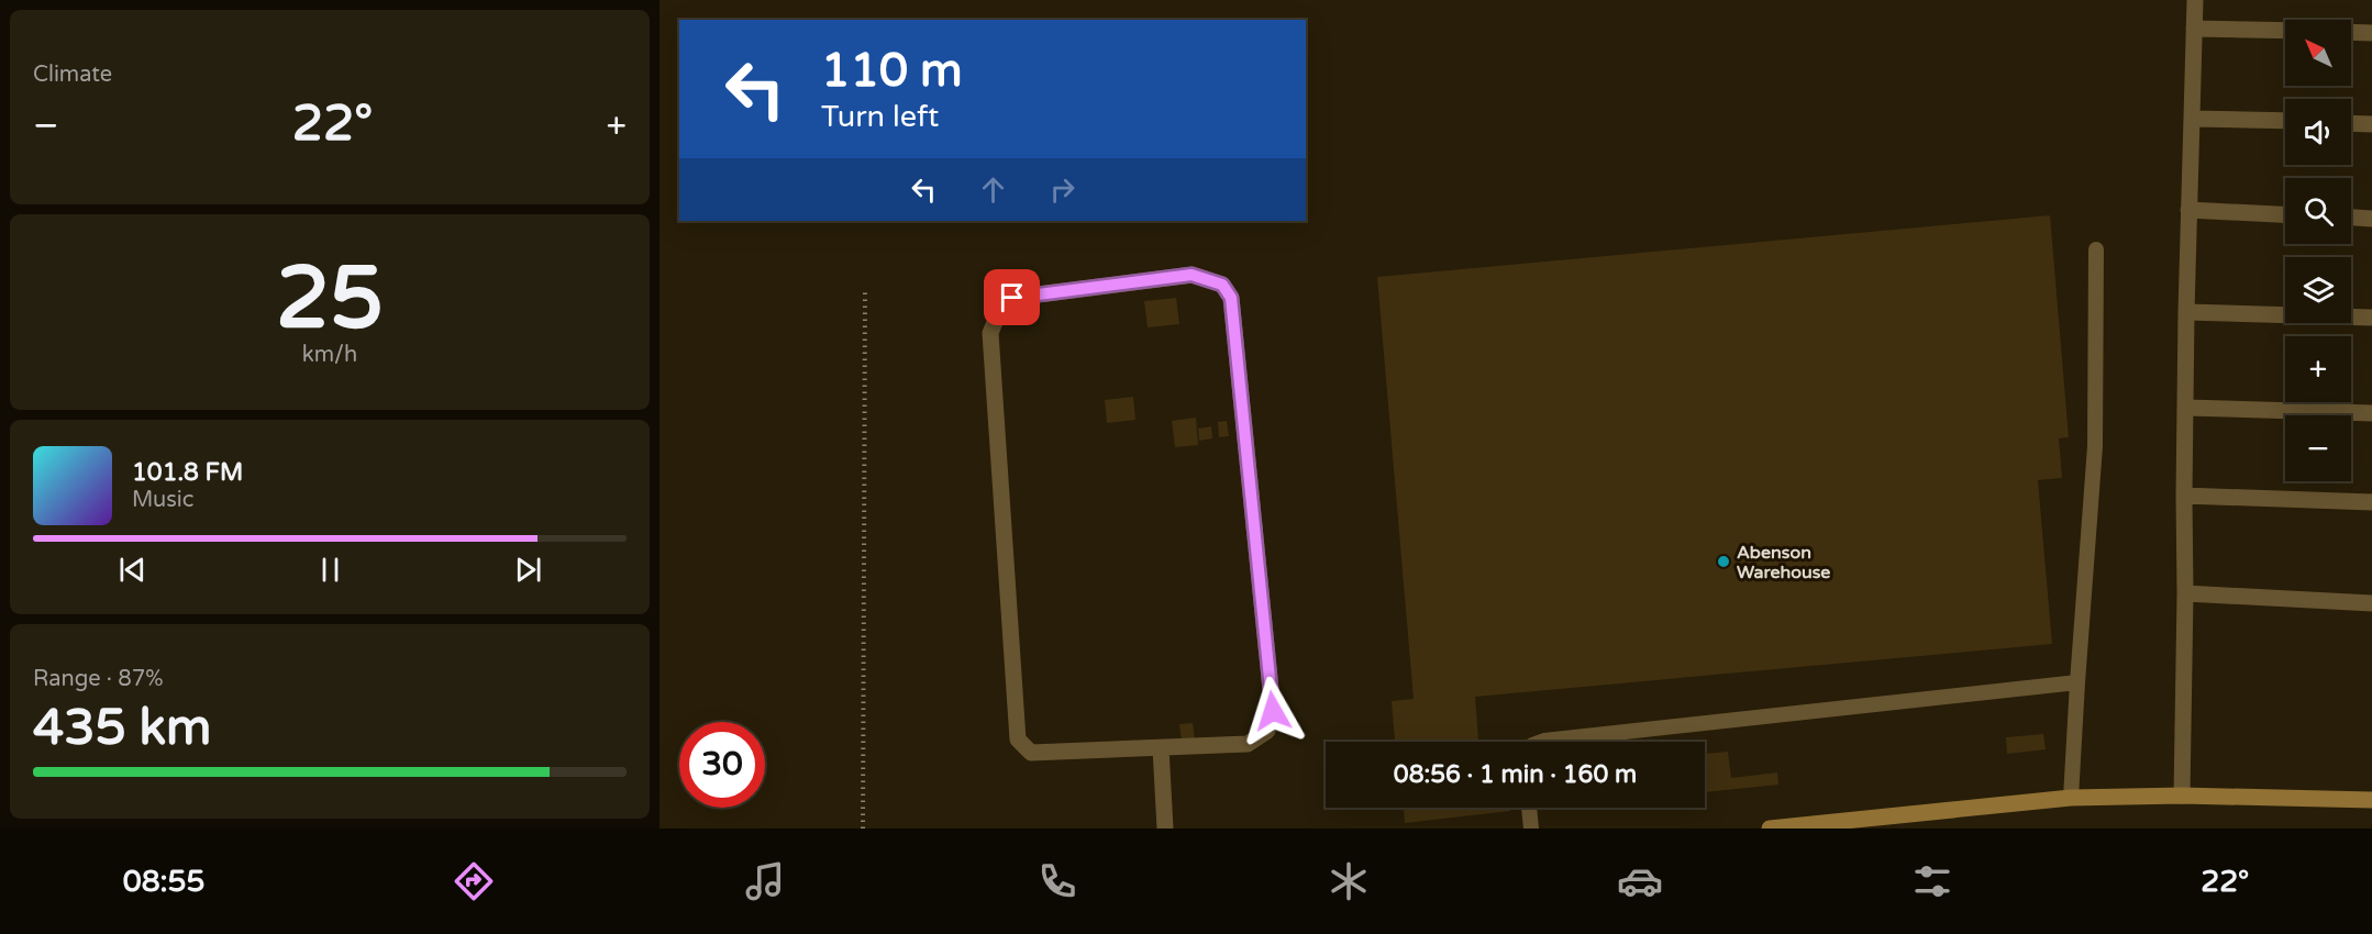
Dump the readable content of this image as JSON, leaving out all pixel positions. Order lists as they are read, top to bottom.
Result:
{
  "places": ["Abenson Warehouse"],
  "north": "top left",
  "page": {
    "tile": [
      "Climate",
      ["25", "km/h"],
      ["Range · 87%", "435 km"]
    ],
    "map_buttons": ["+", "−"],
    "turn": ["110 m", "Turn left"],
    "heat": ["−", "22°", "+"],
    "song": ["101.8 FM", "Music"],
    "limit": "30",
    "trip": "08:56 · 1 min · 160 m",
    "tabs": ["08:55", "22°"]
  }
}
